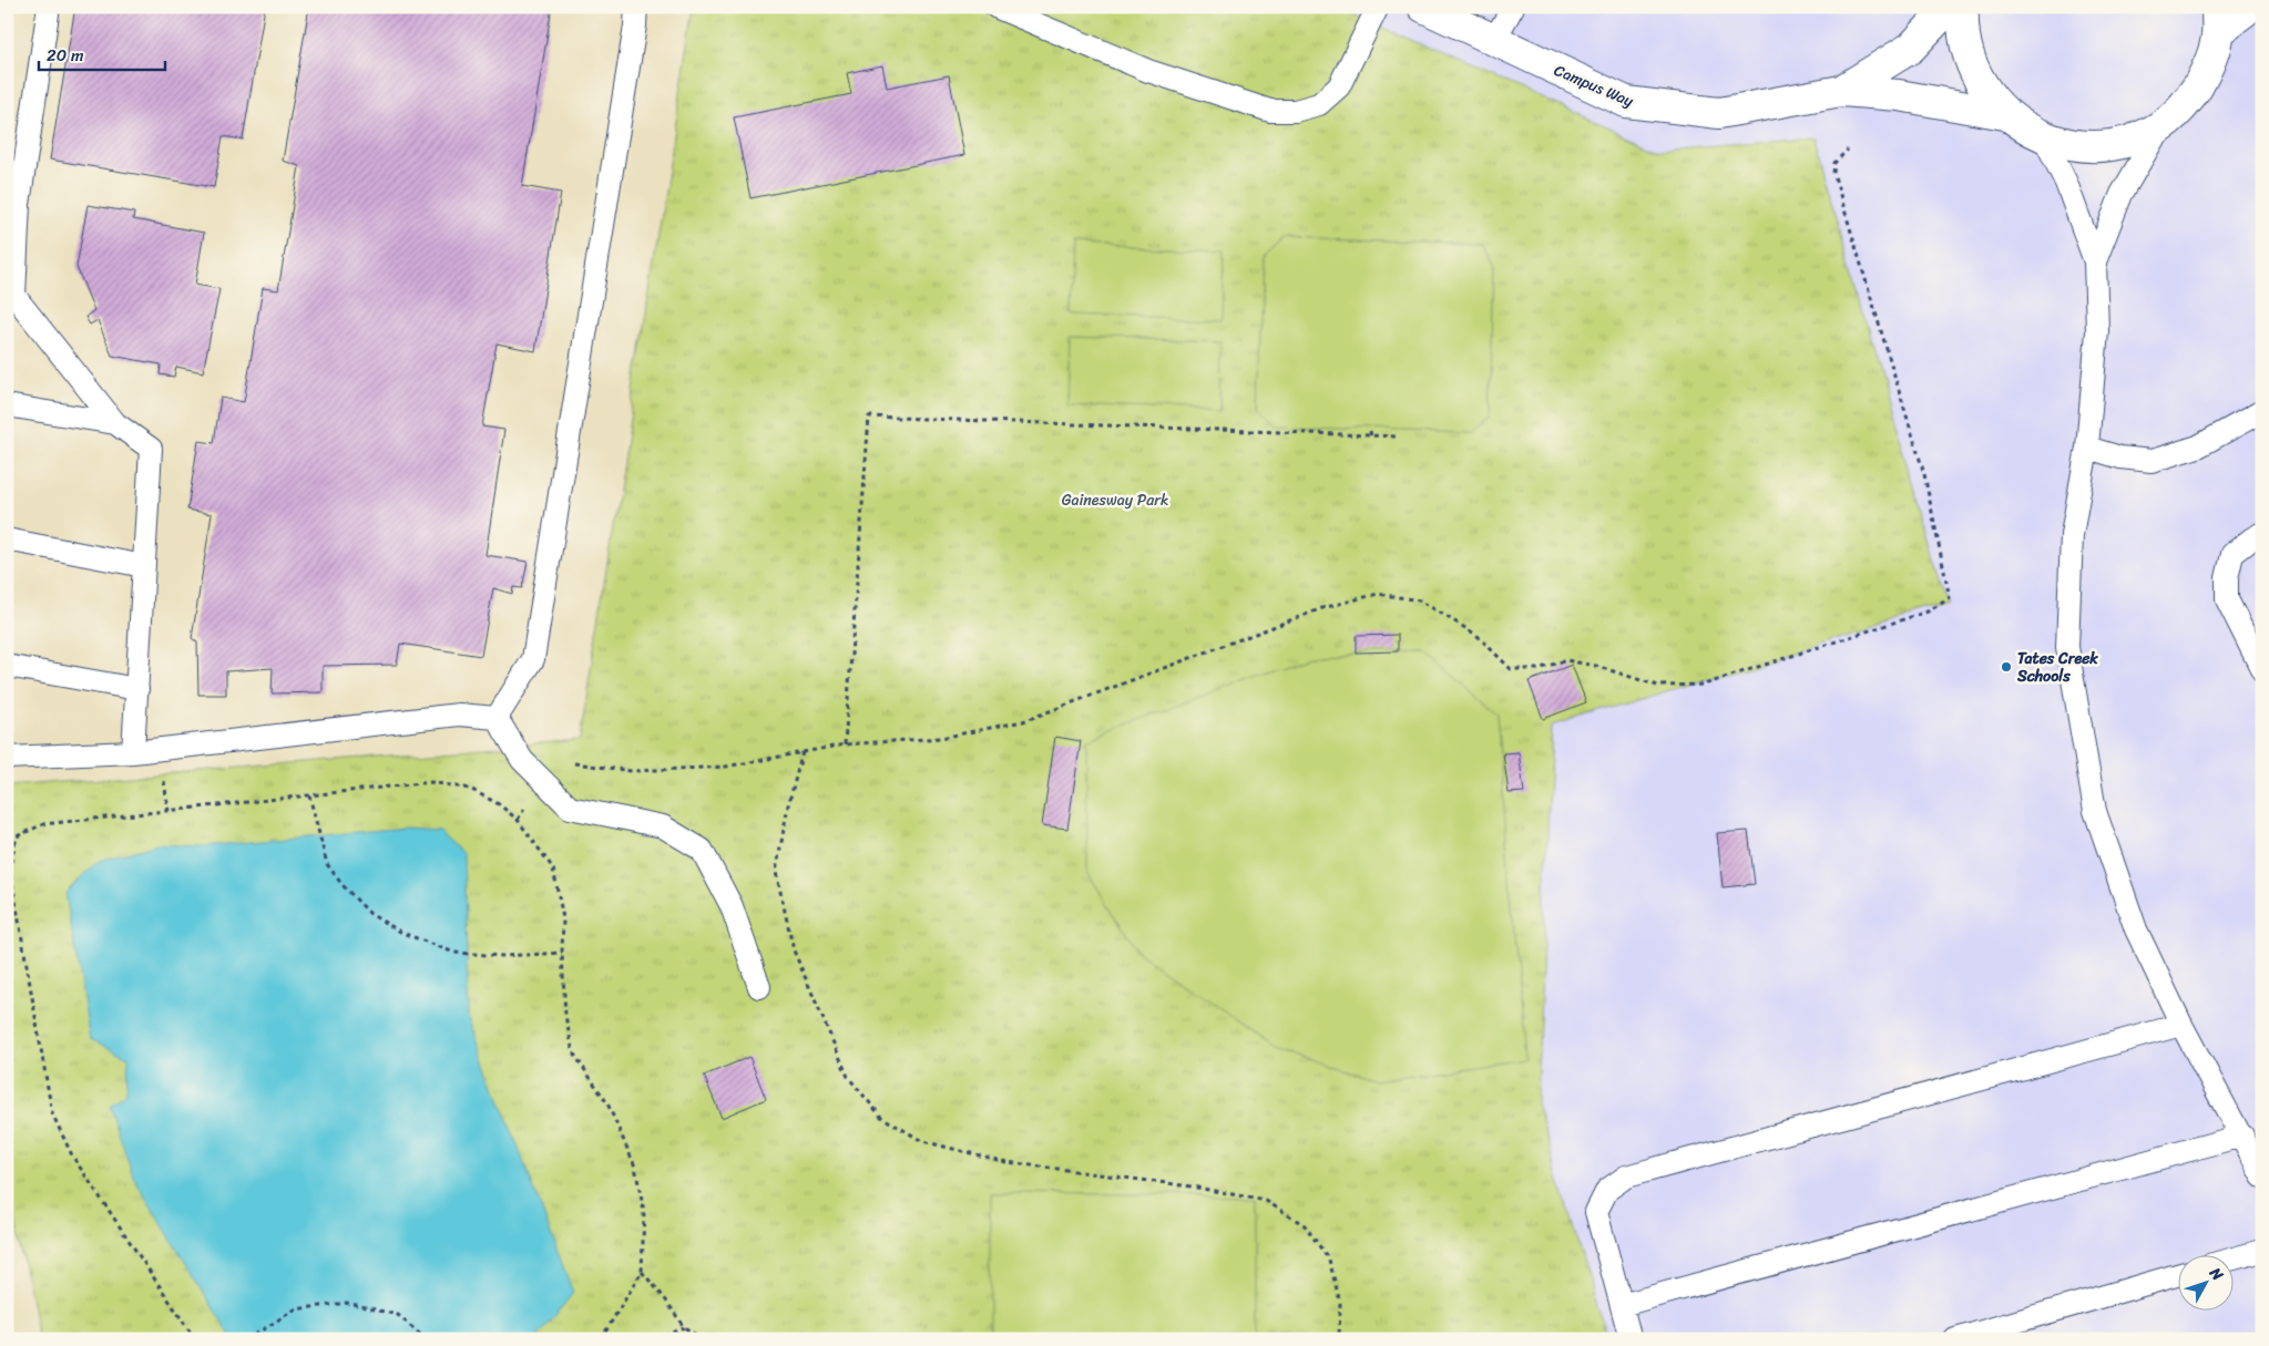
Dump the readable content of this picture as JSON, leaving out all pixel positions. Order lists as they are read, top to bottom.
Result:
{
  "streets": {
    "street": ["Campus Way"]
  },
  "parks": ["Gainesway Park"],
  "places": ["Tates Creek Schools"],
  "scale_bar": "20 m",
  "north": "top right"
}
